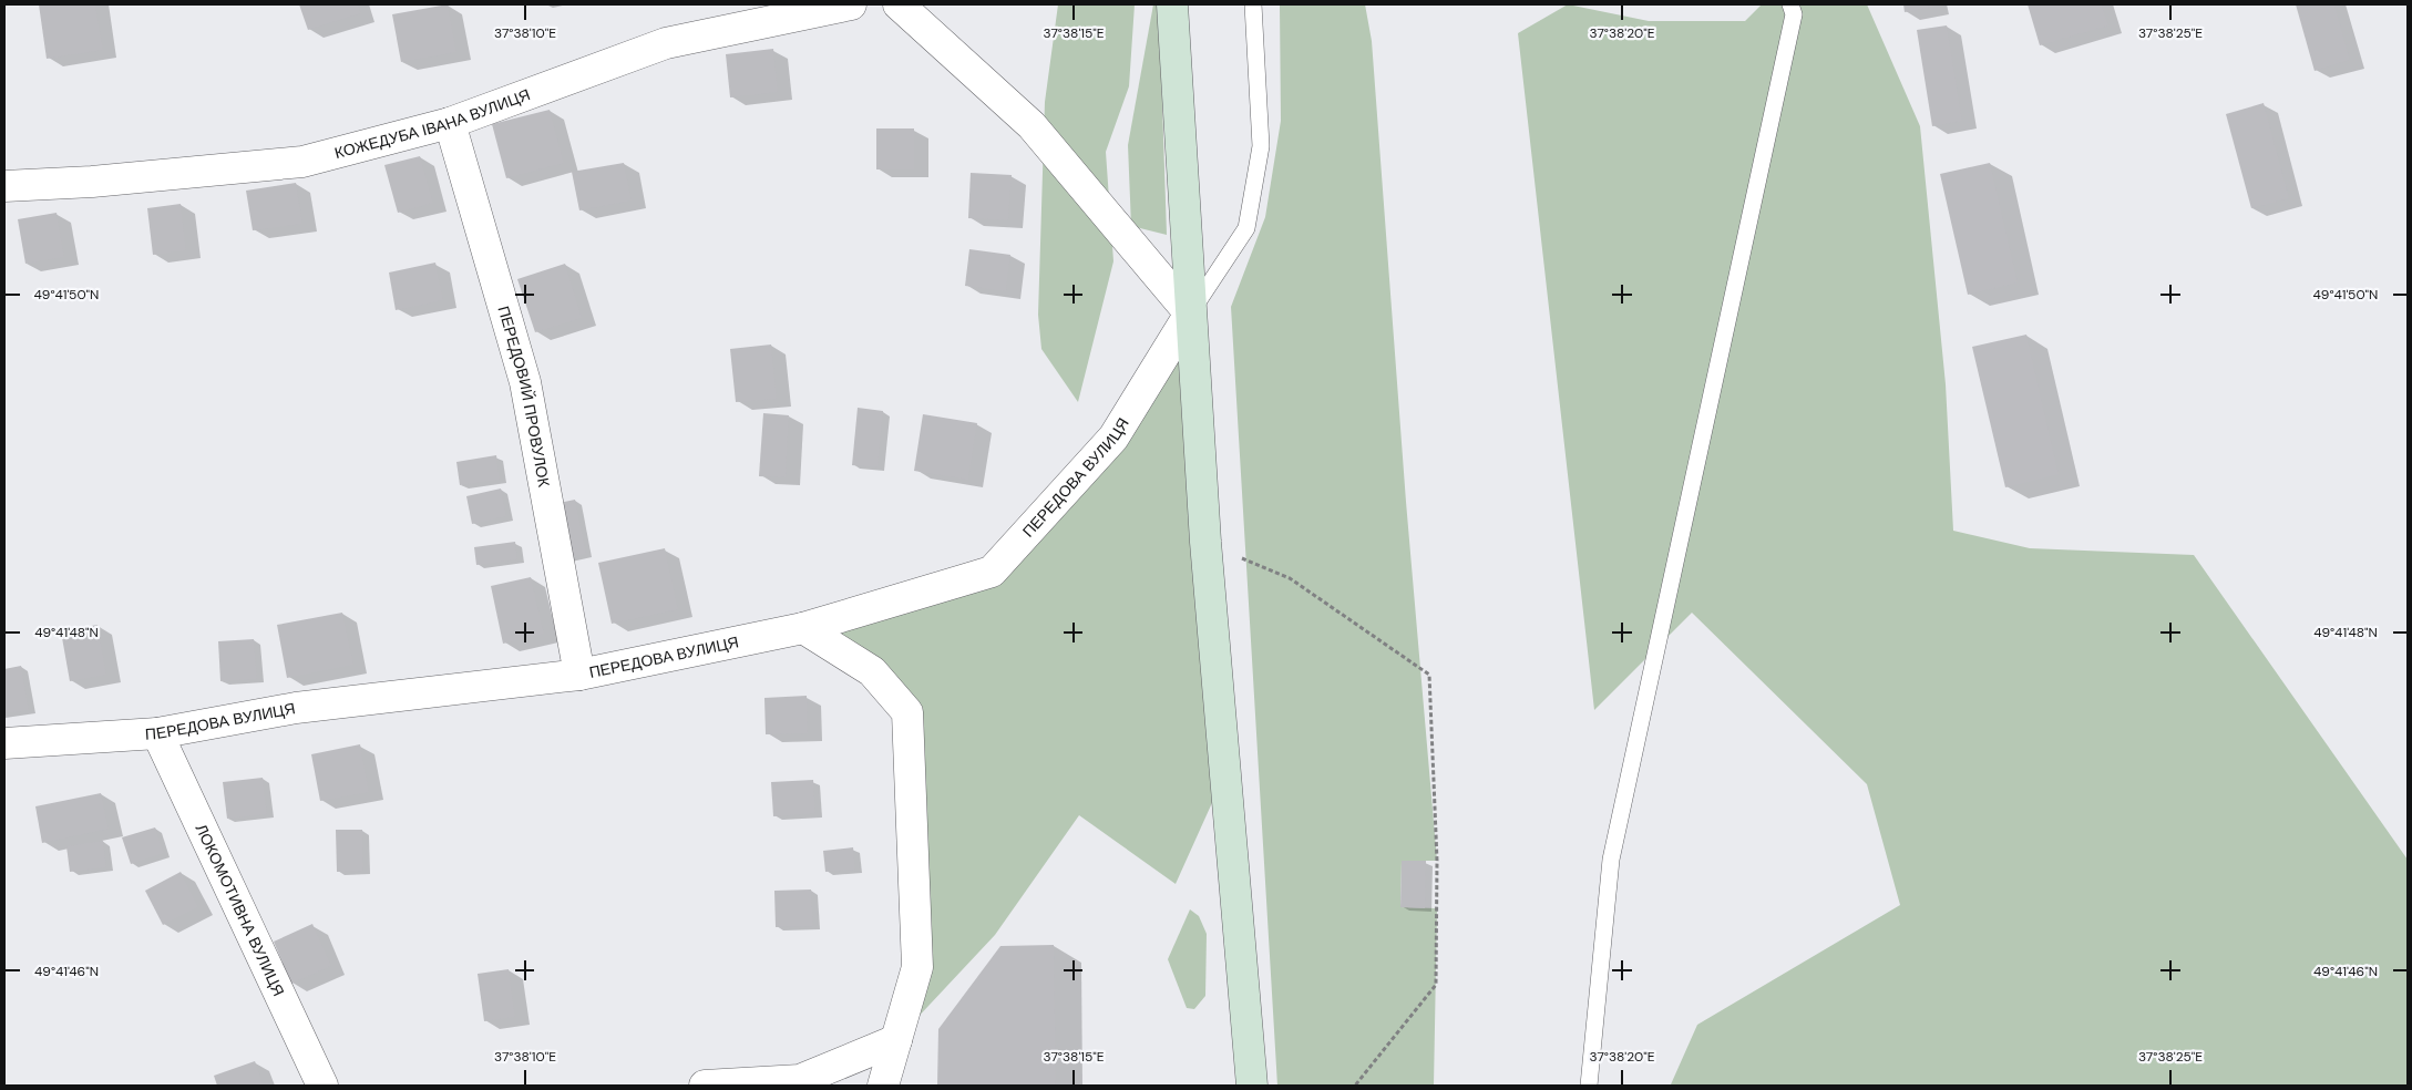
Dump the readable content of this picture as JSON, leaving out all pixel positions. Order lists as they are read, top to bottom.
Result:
{
  "streets": {
    "street": [
      "КОЖЕДУБА ІВАНА ВУЛИЦЯ",
      "ПЕРЕДОВИЙ ПРОВУЛОК",
      "ПЕРЕДОВА ВУЛИЦЯ",
      "ЛОКОМОТИВНА ВУЛИЦЯ"
    ]
  },
  "crossings": [
    ["КОЖЕДУБА ІВАНА ВУЛИЦЯ", "ПЕРЕДОВИЙ ПРОВУЛОК"],
    ["ПЕРЕДОВИЙ ПРОВУЛОК", "ПЕРЕДОВА ВУЛИЦЯ"],
    ["ПЕРЕДОВА ВУЛИЦЯ", "ЛОКОМОТИВНА ВУЛИЦЯ"]
  ],
  "coordinates": [
    "37°38'10\"E",
    "37°38'15\"E",
    "37°38'20\"E",
    "37°38'25\"E",
    "49°41'50\"N",
    "49°41'48\"N",
    "49°41'46\"N"
  ]
}
